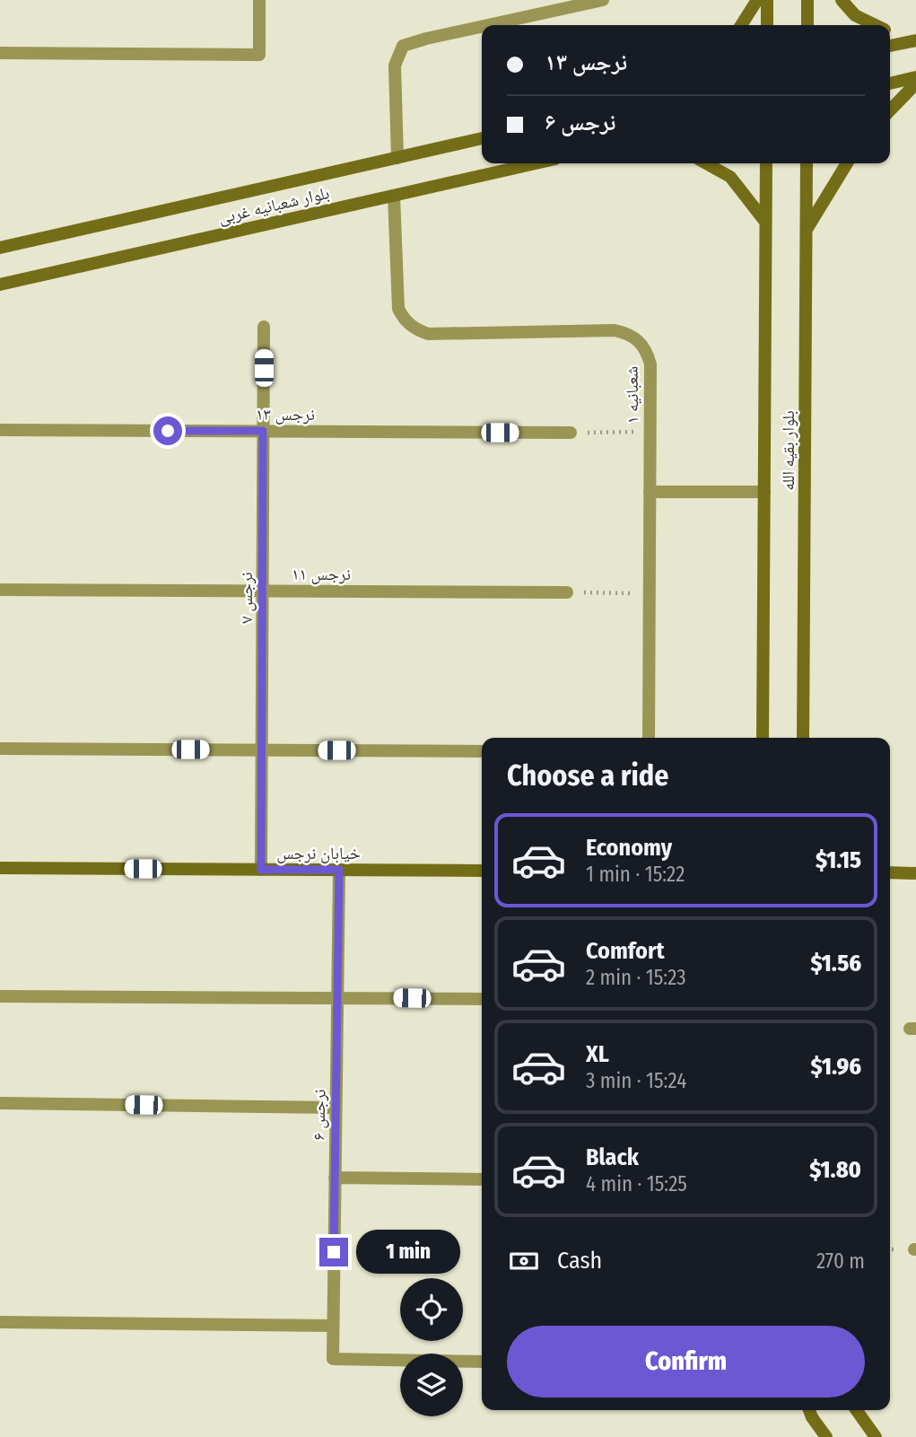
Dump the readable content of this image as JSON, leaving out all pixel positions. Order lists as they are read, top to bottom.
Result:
{
  "streets": {
    "street": [
      "بلوار شعبانیه غربی",
      "شعبانیه ۱",
      "نرجس ۱۳",
      "بلوار بقیه الله",
      "نرجس ۱۱",
      "نرجس ۷",
      "خیابان نرجس",
      "نرجس ۶"
    ]
  },
  "crossings": [
    ["بلوار شعبانیه غربی", "شعبانیه ۱"],
    ["نرجس ۱۳", "نرجس ۷"],
    ["نرجس ۱۱", "نرجس ۷"],
    ["نرجس ۷", "خیابان نرجس"],
    ["خیابان نرجس", "نرجس ۶"]
  ],
  "page": {
    "banner": ["نرجس ۱۳", "نرجس ۶"],
    "heading": "Choose a ride",
    "list": [
      {
        "name": "Economy",
        "note": "1 min · 15:22",
        "value": "$1.15"
      },
      {
        "name": "Comfort",
        "note": "2 min · 15:23",
        "value": "$1.56"
      },
      {
        "name": "XL",
        "note": "3 min · 15:24",
        "value": "$1.96"
      },
      {
        "name": "Black",
        "note": "4 min · 15:25",
        "value": "$1.80"
      }
    ],
    "pay": ["Cash", "270 m"],
    "bubble": "1 min",
    "buttons": "Confirm"
  }
}
